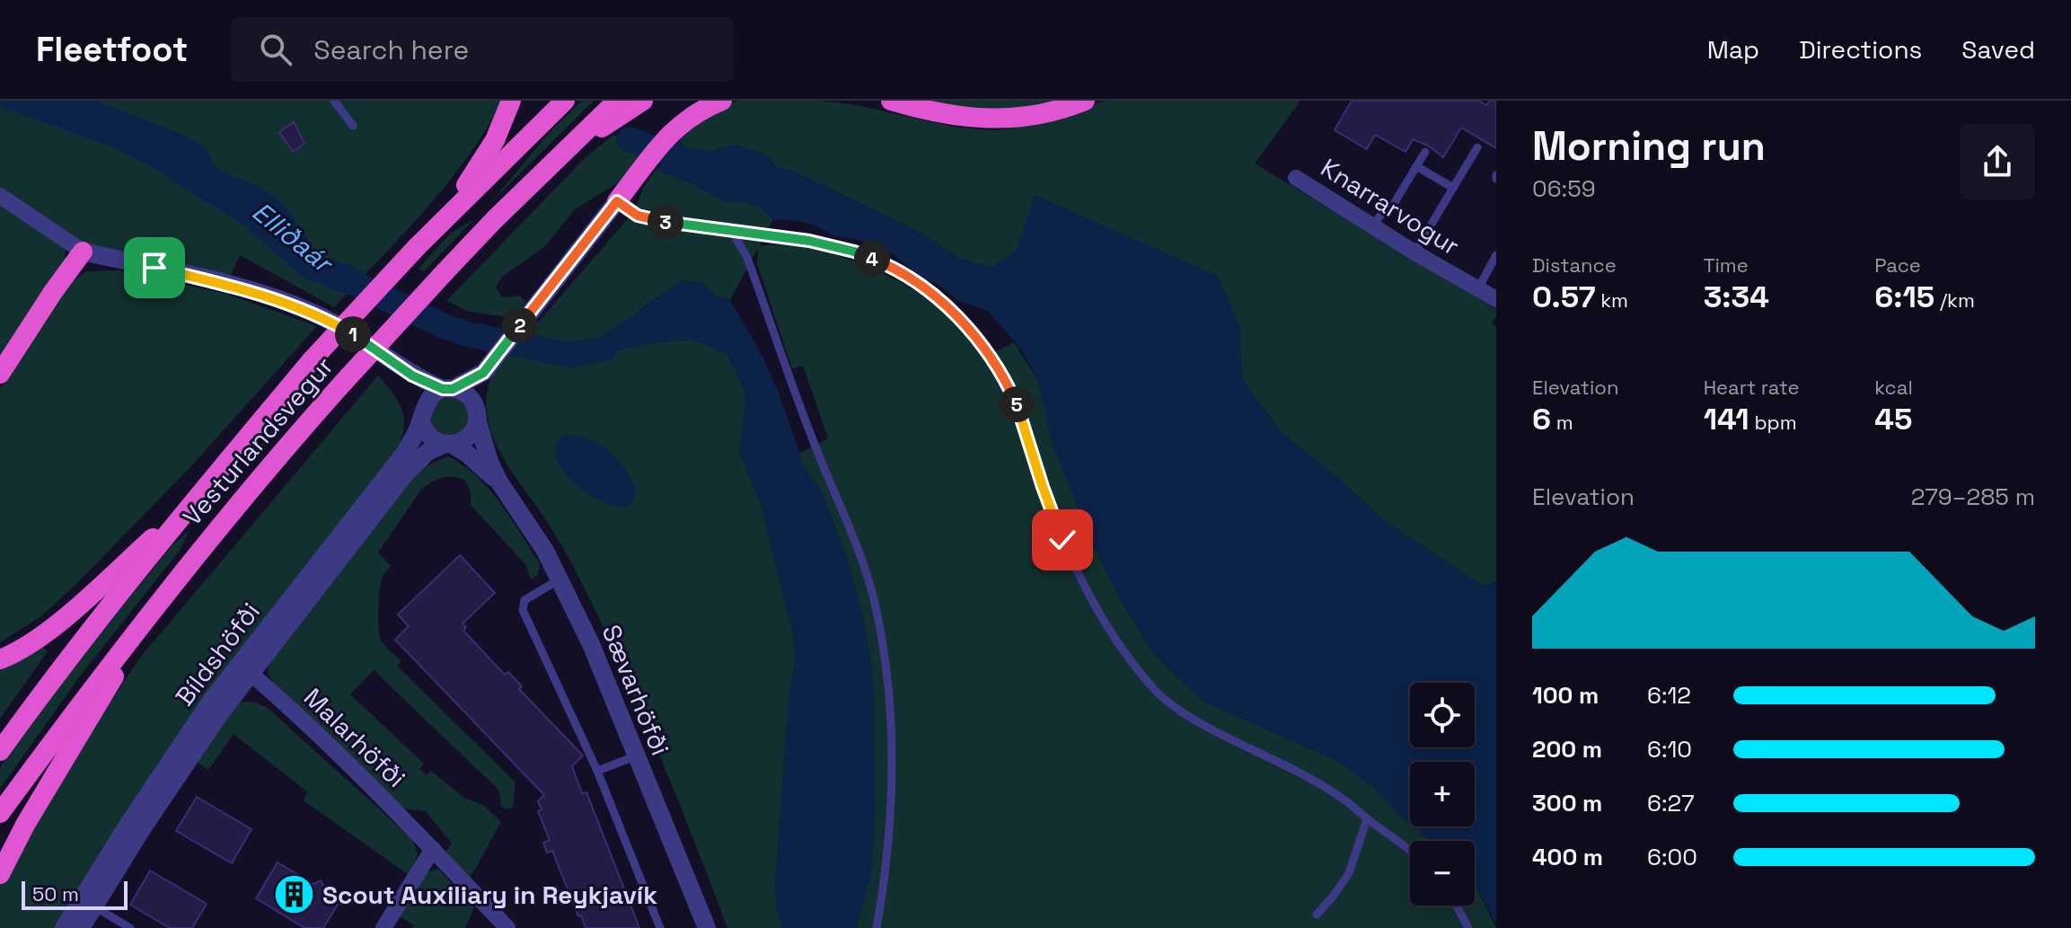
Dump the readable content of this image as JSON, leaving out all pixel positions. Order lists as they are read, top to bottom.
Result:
{
  "streets": {
    "highway": ["Vesturlandsvegur"],
    "street": [
      "Knarrarvogur",
      "Bíldshöfði",
      "Sævarhöfði",
      "Malarhöfði"
    ]
  },
  "crossings": [
    ["Bíldshöfði", "Sævarhöfði"],
    ["Bíldshöfði", "Malarhöfði"]
  ],
  "water": ["Elliðaár"],
  "places": {
    "building": ["Scout Auxiliary in Reykjavík"]
  },
  "scale_bar": "50 m",
  "page": {
    "header": "Fleetfoot",
    "search": "Search here",
    "nav": ["Map", "Directions", "Saved"],
    "heading": ["Morning run", "06:59"],
    "pins": [
      "3",
      "4",
      "2",
      "1",
      "5"
    ],
    "stats": [
      ["Distance", "0.57 km"],
      ["Time", "3:34"],
      ["Pace", "6:15 /km"],
      ["Elevation", "6 m"],
      ["Heart rate", "141 bpm"],
      ["kcal", "45"]
    ],
    "chart": ["Elevation", "279–285 m"],
    "list": [
      {
        "name": "100 m",
        "note": "6:12"
      },
      {
        "name": "200 m",
        "note": "6:10"
      },
      {
        "name": "300 m",
        "note": "6:27"
      },
      {
        "name": "400 m",
        "note": "6:00"
      }
    ],
    "map_buttons": ["+", "−"],
    "scale": "50 m"
  }
}
